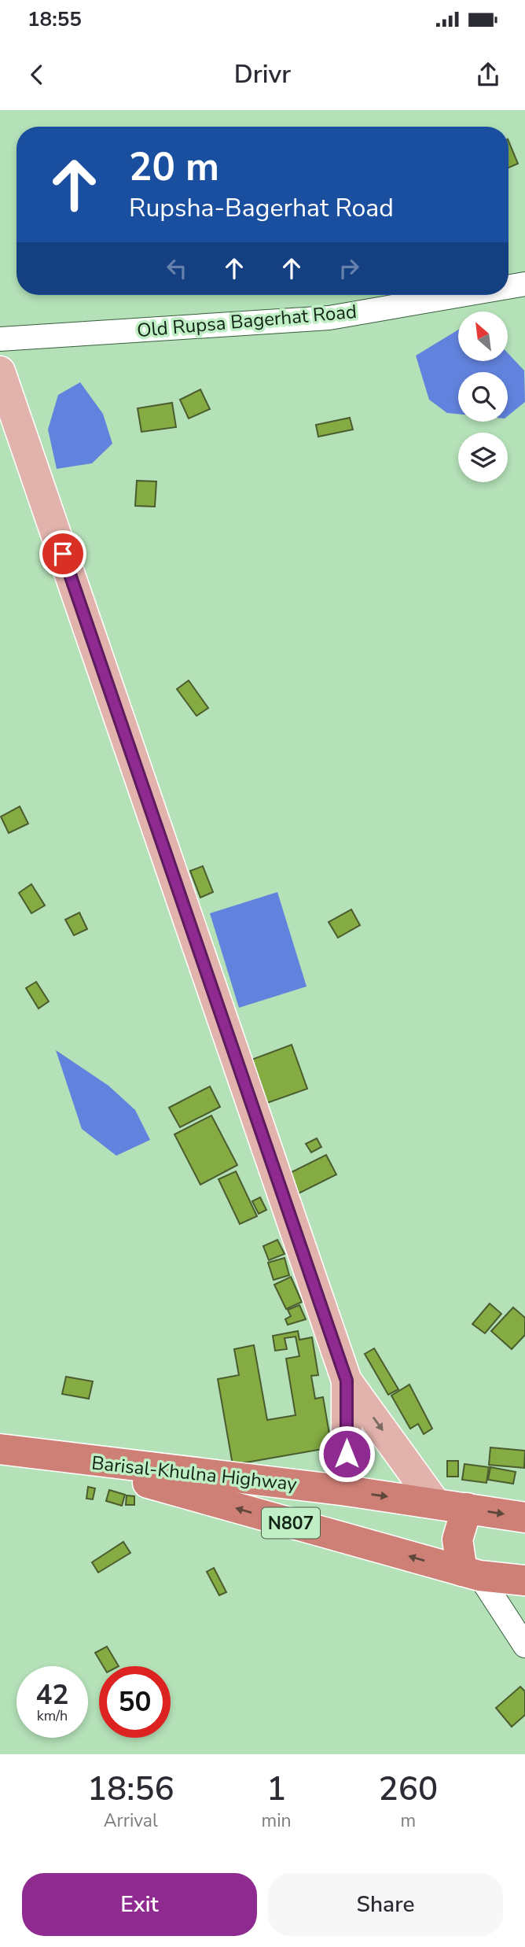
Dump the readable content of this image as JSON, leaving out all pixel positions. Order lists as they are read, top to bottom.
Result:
{
  "streets": {
    "highway": ["Barisal-Khulna Highway", "N807"],
    "street": ["Old Rupsa Bagerhat Road"]
  },
  "north": "top left",
  "page": {
    "status": "18:55",
    "header": "Drivr",
    "turn": ["20 m", "Rupsha-Bagerhat Road"],
    "speed": "42 km/h",
    "limit": "50",
    "eta": [
      "18:56",
      "Arrival",
      "1",
      "min",
      "260",
      "m"
    ],
    "buttons": ["Exit", "Share"]
  }
}
